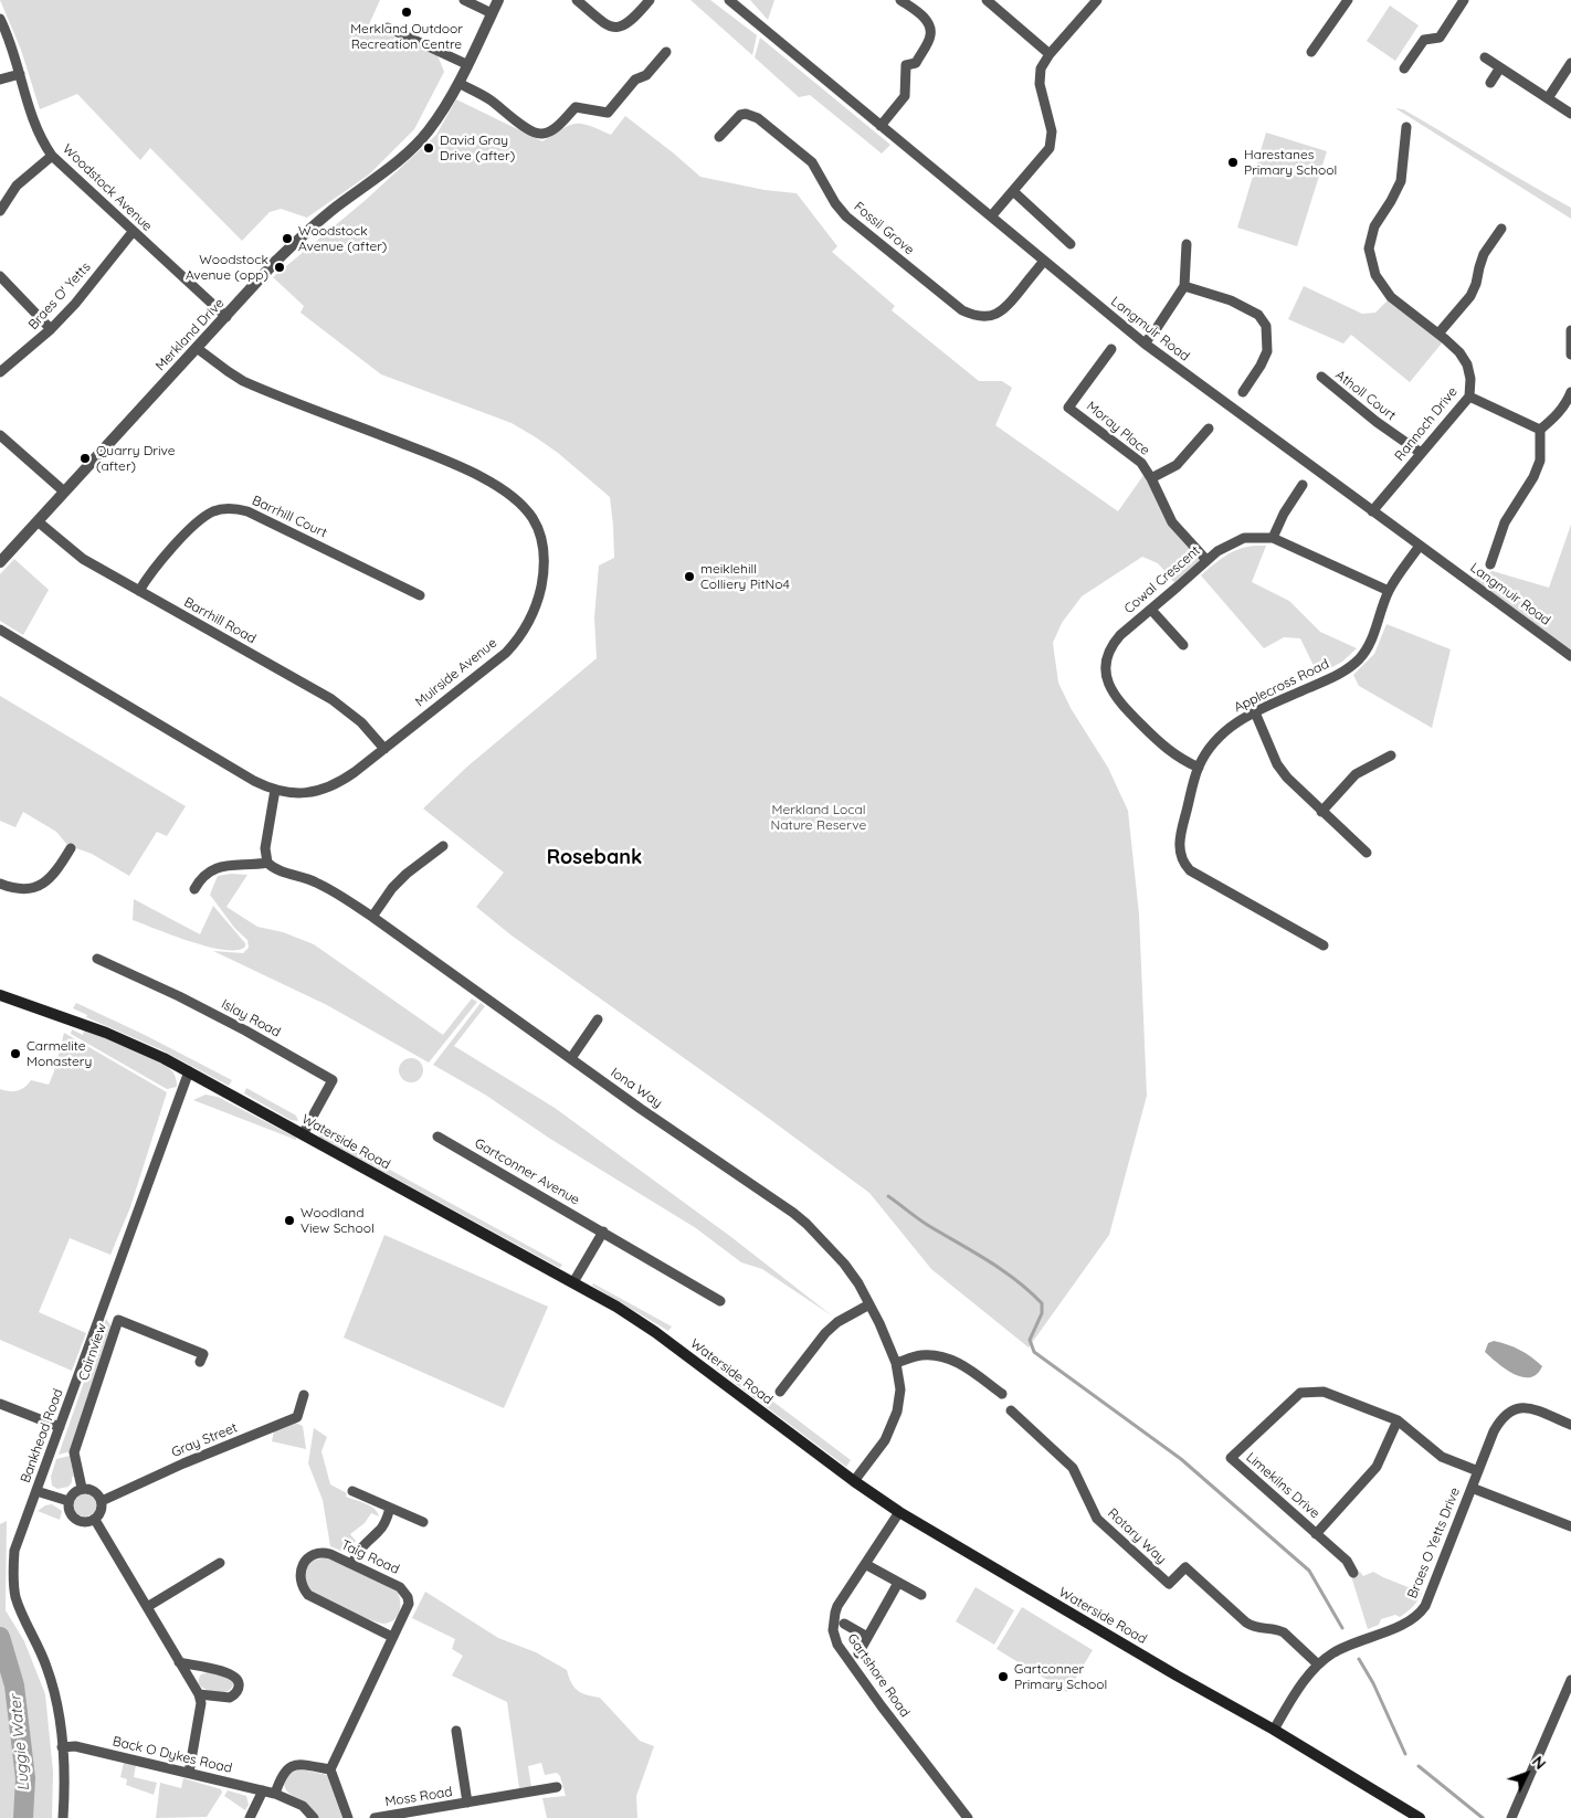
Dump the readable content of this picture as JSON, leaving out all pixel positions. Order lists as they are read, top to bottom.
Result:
{
  "streets": {
    "main road": ["Waterside Road"],
    "street": [
      "Woodstock Avenue",
      "Fossil Grove",
      "Braes O' Yetts",
      "Langmuir Road",
      "Merkland Drive",
      "Atholl Court",
      "Rannoch Drive",
      "Moray Place",
      "Barrhill Court",
      "Cowal Crescent",
      "Barrhill Road",
      "Muirside Avenue",
      "Applecross Road",
      "Islay Road",
      "Iona Way",
      "Gartconner Avenue",
      "Cairnview",
      "Bankhead Road",
      "Gray Street",
      "Limekilns Drive",
      "Rotary Way",
      "Braes O Yetts Drive",
      "Taig Road",
      "Gartshore Road",
      "Back O Dykes Road",
      "Moss Road"
    ]
  },
  "crossings": [
    ["Woodstock Avenue", "Braes O' Yetts"],
    ["Woodstock Avenue", "Merkland Drive"],
    ["Fossil Grove", "Langmuir Road"],
    ["Langmuir Road", "Rannoch Drive"],
    ["Langmuir Road", "Applecross Road"],
    ["Merkland Drive", "Barrhill Road"],
    ["Merkland Drive", "Muirside Avenue"],
    ["Atholl Court", "Rannoch Drive"],
    ["Moray Place", "Cowal Crescent"],
    ["Barrhill Court", "Barrhill Road"],
    ["Cowal Crescent", "Applecross Road"],
    ["Barrhill Road", "Muirside Avenue"],
    ["Islay Road", "Waterside Road"],
    ["Iona Way", "Waterside Road"],
    ["Waterside Road", "Bankhead Road"],
    ["Waterside Road", "Braes O Yetts Drive"],
    ["Waterside Road", "Gartshore Road"],
    ["Cairnview", "Gray Street"],
    ["Bankhead Road", "Back O Dykes Road"],
    ["Limekilns Drive", "Braes O Yetts Drive"],
    ["Rotary Way", "Braes O Yetts Drive"]
  ],
  "districts": ["Rosebank"],
  "water": ["Luggie Water"],
  "parks": ["Merkland Local Nature Reserve"],
  "places": [
    "Merkland Outdoor Recreation Centre",
    "David Gray Drive (after)",
    "Harestanes Primary School",
    "Woodstock Avenue (after)",
    "Woodstock Avenue (opp)",
    "Quarry Drive (after)",
    "meiklehill Colliery PitNo4",
    "Carmelite Monastery",
    "Woodland View School",
    "Gartconner Primary School"
  ],
  "north": "top right"
}
